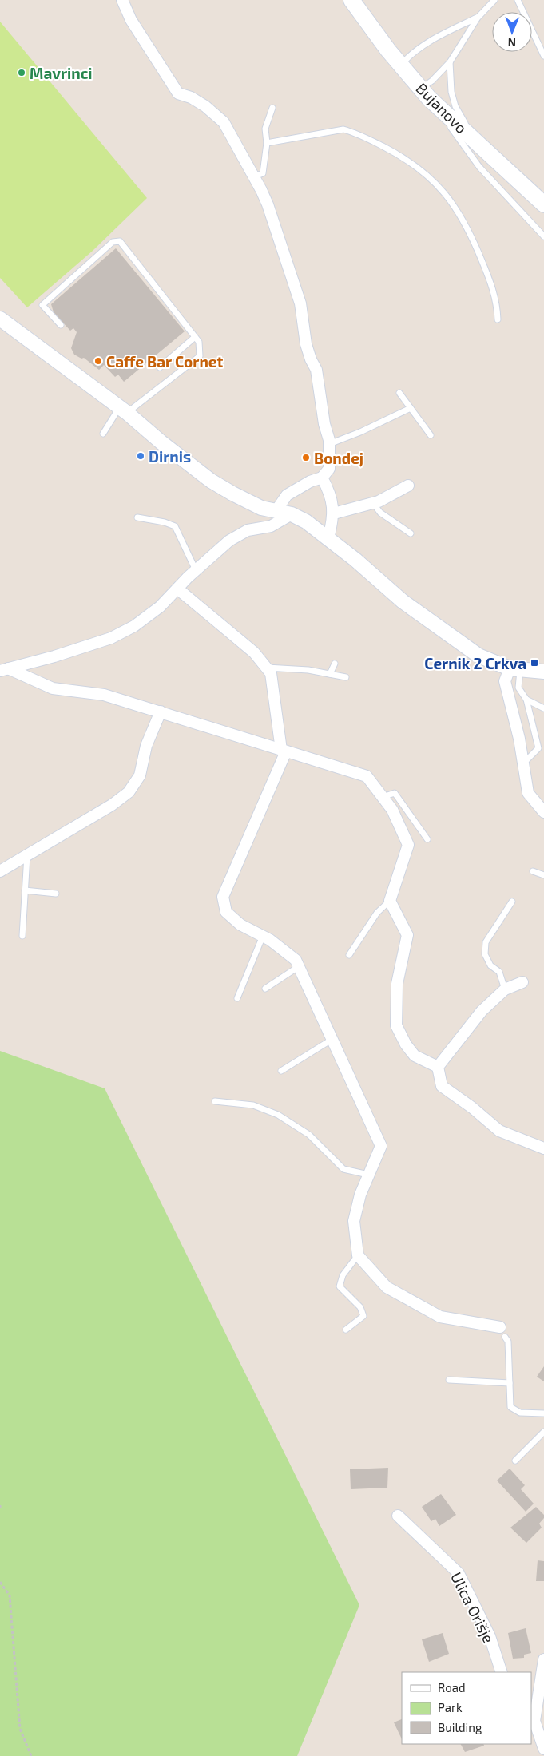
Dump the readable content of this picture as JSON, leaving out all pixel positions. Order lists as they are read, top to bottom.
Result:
{
  "streets": {
    "main road": ["Bujanovo"],
    "street": ["Ulica Orišje"]
  },
  "places": {
    "other": [
      "Mavrinci",
      "Caffe Bar Cornet",
      "Dirnis",
      "Bondej"
    ],
    "transit": ["Cernik 2 Crkva"]
  },
  "legend": ["Road", "Park", "Building"],
  "north": "bottom"
}
